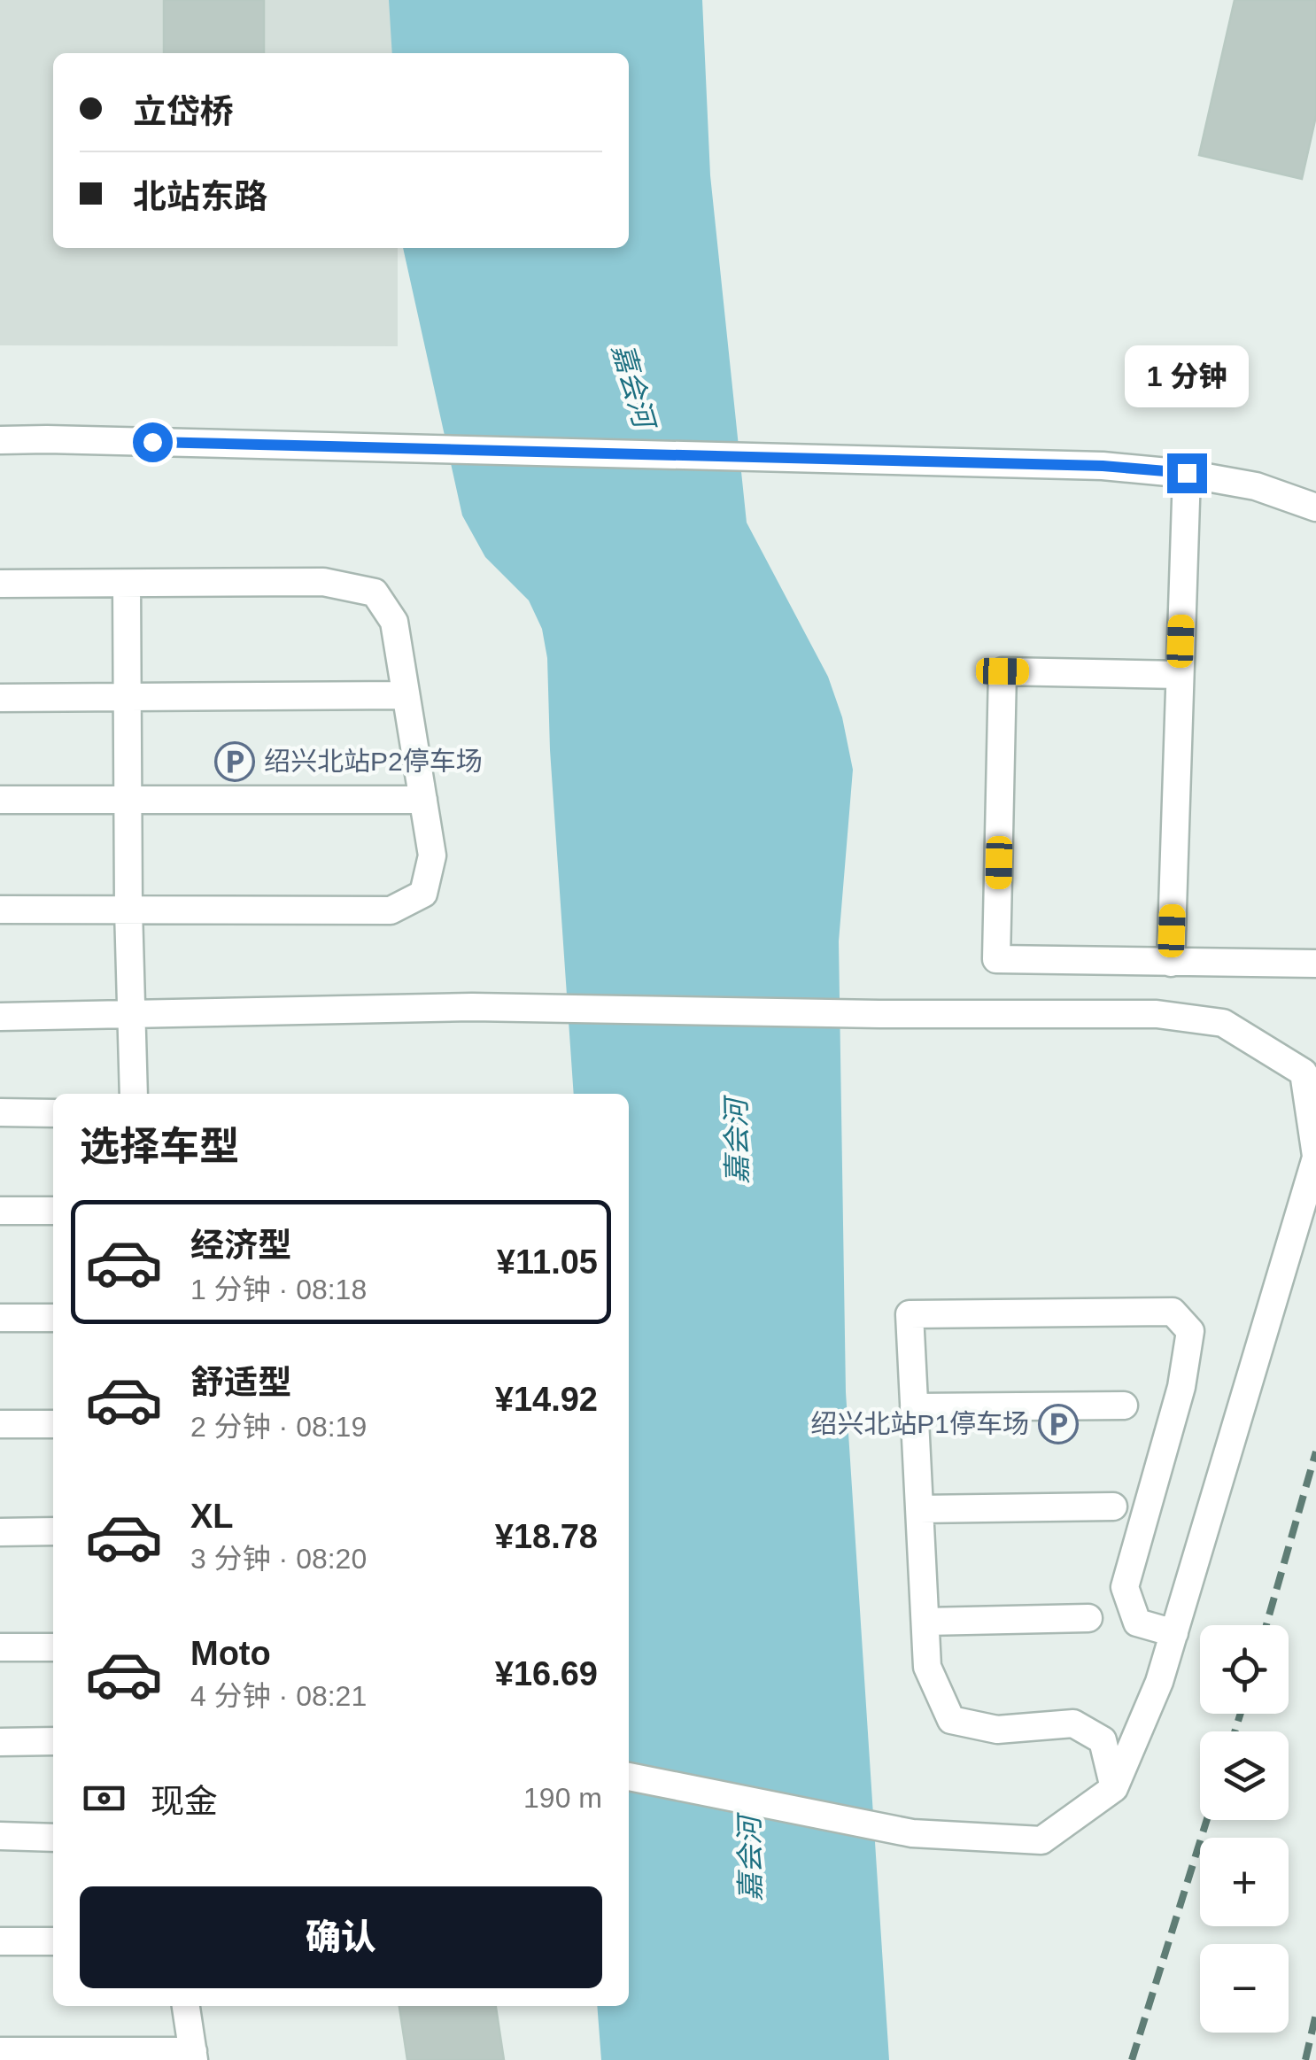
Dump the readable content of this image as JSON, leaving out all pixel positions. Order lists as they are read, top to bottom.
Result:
{
  "water": ["嘉会河"],
  "places": {
    "parking": ["绍兴北站P2停车场", "绍兴北站P1停车场"]
  },
  "page": {
    "banner": ["立岱桥", "北站东路"],
    "bubble": "1 分钟",
    "heading": "选择车型",
    "list": [
      {
        "name": "经济型",
        "note": "1 分钟 · 08:18",
        "value": "¥11.05"
      },
      {
        "name": "舒适型",
        "note": "2 分钟 · 08:19",
        "value": "¥14.92"
      },
      {
        "name": "XL",
        "note": "3 分钟 · 08:20",
        "value": "¥18.78"
      },
      {
        "name": "Moto",
        "note": "4 分钟 · 08:21",
        "value": "¥16.69"
      }
    ],
    "map_buttons": ["+", "−"],
    "pay": ["现金", "190 m"],
    "buttons": "确认"
  }
}
